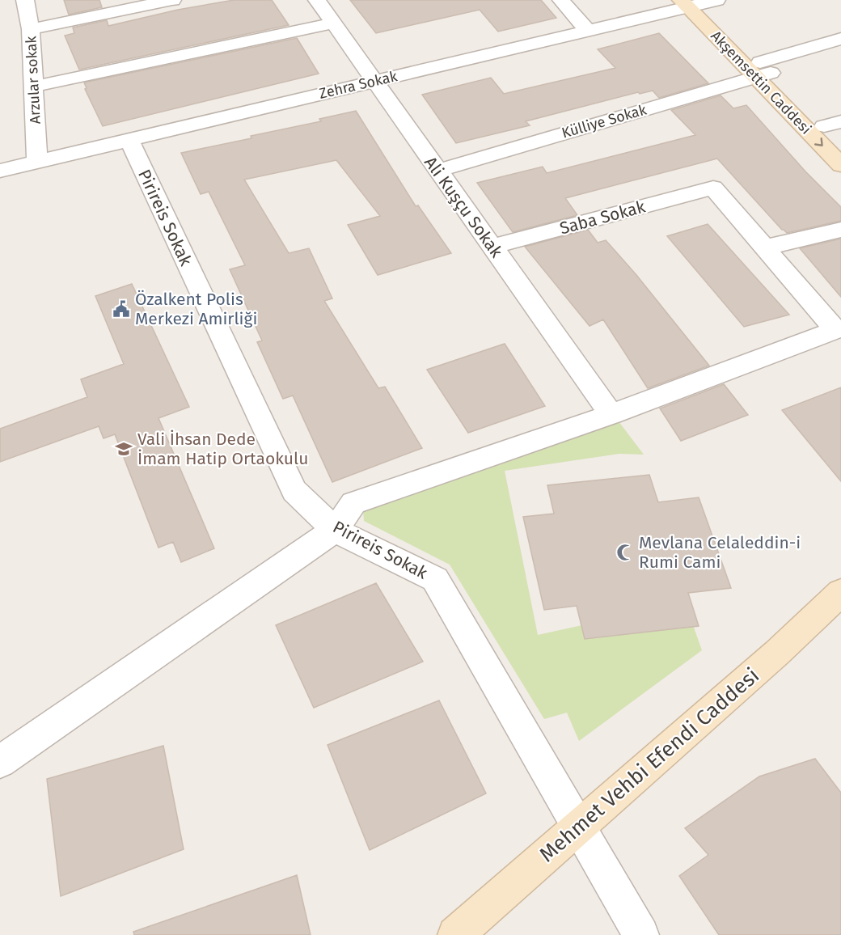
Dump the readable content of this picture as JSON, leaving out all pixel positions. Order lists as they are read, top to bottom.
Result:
{
  "streets": {
    "street": [
      "Arzular sokak",
      "Akşemsettin Caddesi",
      "Zehra Sokak",
      "Külliye Sokak",
      "Ali Kuşçu Sokak",
      "Pirireis Sokak",
      "Saba Sokak",
      "Mehmet Vehbi Efendi Caddesi"
    ]
  },
  "crossings": [
    ["Arzular sokak", "Zehra Sokak"],
    ["Akşemsettin Caddesi", "Zehra Sokak"],
    ["Akşemsettin Caddesi", "Külliye Sokak"],
    ["Zehra Sokak", "Ali Kuşçu Sokak"],
    ["Zehra Sokak", "Pirireis Sokak"],
    ["Külliye Sokak", "Ali Kuşçu Sokak"],
    ["Ali Kuşçu Sokak", "Saba Sokak"],
    ["Pirireis Sokak", "Mehmet Vehbi Efendi Caddesi"]
  ],
  "places": {
    "public building": ["Özalkent Polis Merkezi Amirliği"],
    "school or university": ["Vali İhsan Dede İmam Hatip Ortaokulu"],
    "mosque": ["Mevlana Celaleddin-i Rumi Cami"]
  }
}
